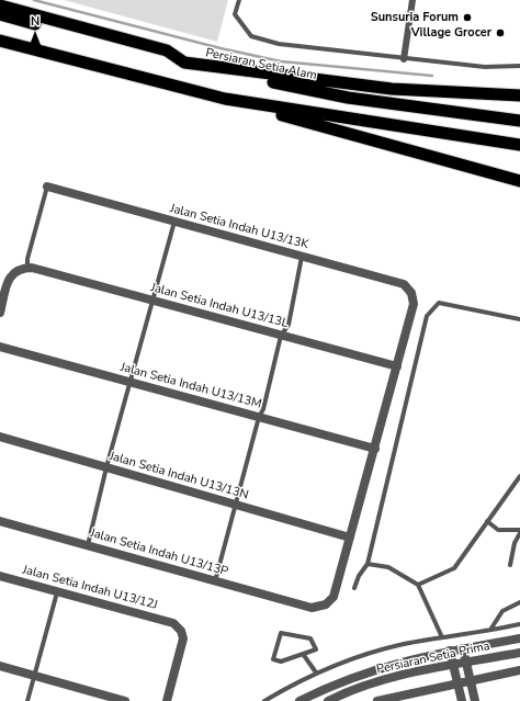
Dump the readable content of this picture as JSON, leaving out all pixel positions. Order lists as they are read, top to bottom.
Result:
{
  "streets": {
    "highway": ["Persiaran Setia Alam"],
    "street": [
      "Jalan Setia Indah U13/13K",
      "Jalan Setia Indah U13/13L",
      "Jalan Setia Indah U13/13M",
      "Jalan Setia Indah U13/13N",
      "Jalan Setia Indah U13/13P",
      "Jalan Setia Indah U13/12J",
      "Persiaran Setia Prima"
    ]
  },
  "crossings": [
    ["Jalan Setia Indah U13/13K", "Jalan Setia Indah U13/13L"],
    ["Jalan Setia Indah U13/13N", "Jalan Setia Indah U13/13P"]
  ],
  "places": ["Sunsuria Forum", "Village Grocer"],
  "north": "top"
}
